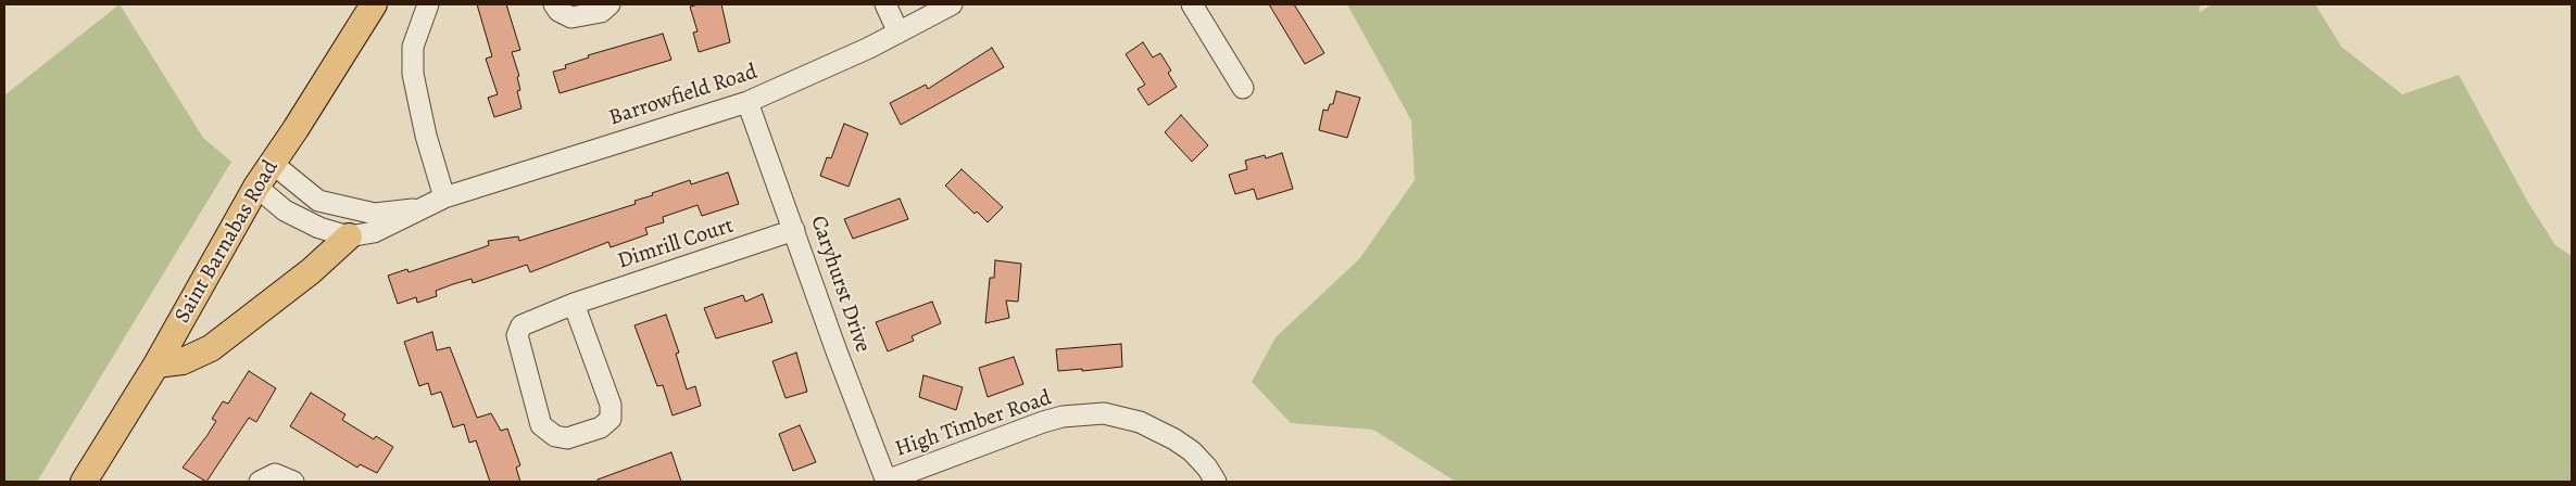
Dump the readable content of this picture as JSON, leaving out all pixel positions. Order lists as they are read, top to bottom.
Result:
{
  "streets": {
    "main road": ["Saint Barnabas Road"],
    "street": [
      "Barrowfield Road",
      "Dimrill Court",
      "Caryhurst Drive",
      "High Timber Road"
    ]
  },
  "crossings": [
    ["Barrowfield Road", "Saint Barnabas Road"],
    ["Barrowfield Road", "Caryhurst Drive"],
    ["Dimrill Court", "Caryhurst Drive"],
    ["Caryhurst Drive", "High Timber Road"]
  ]
}
